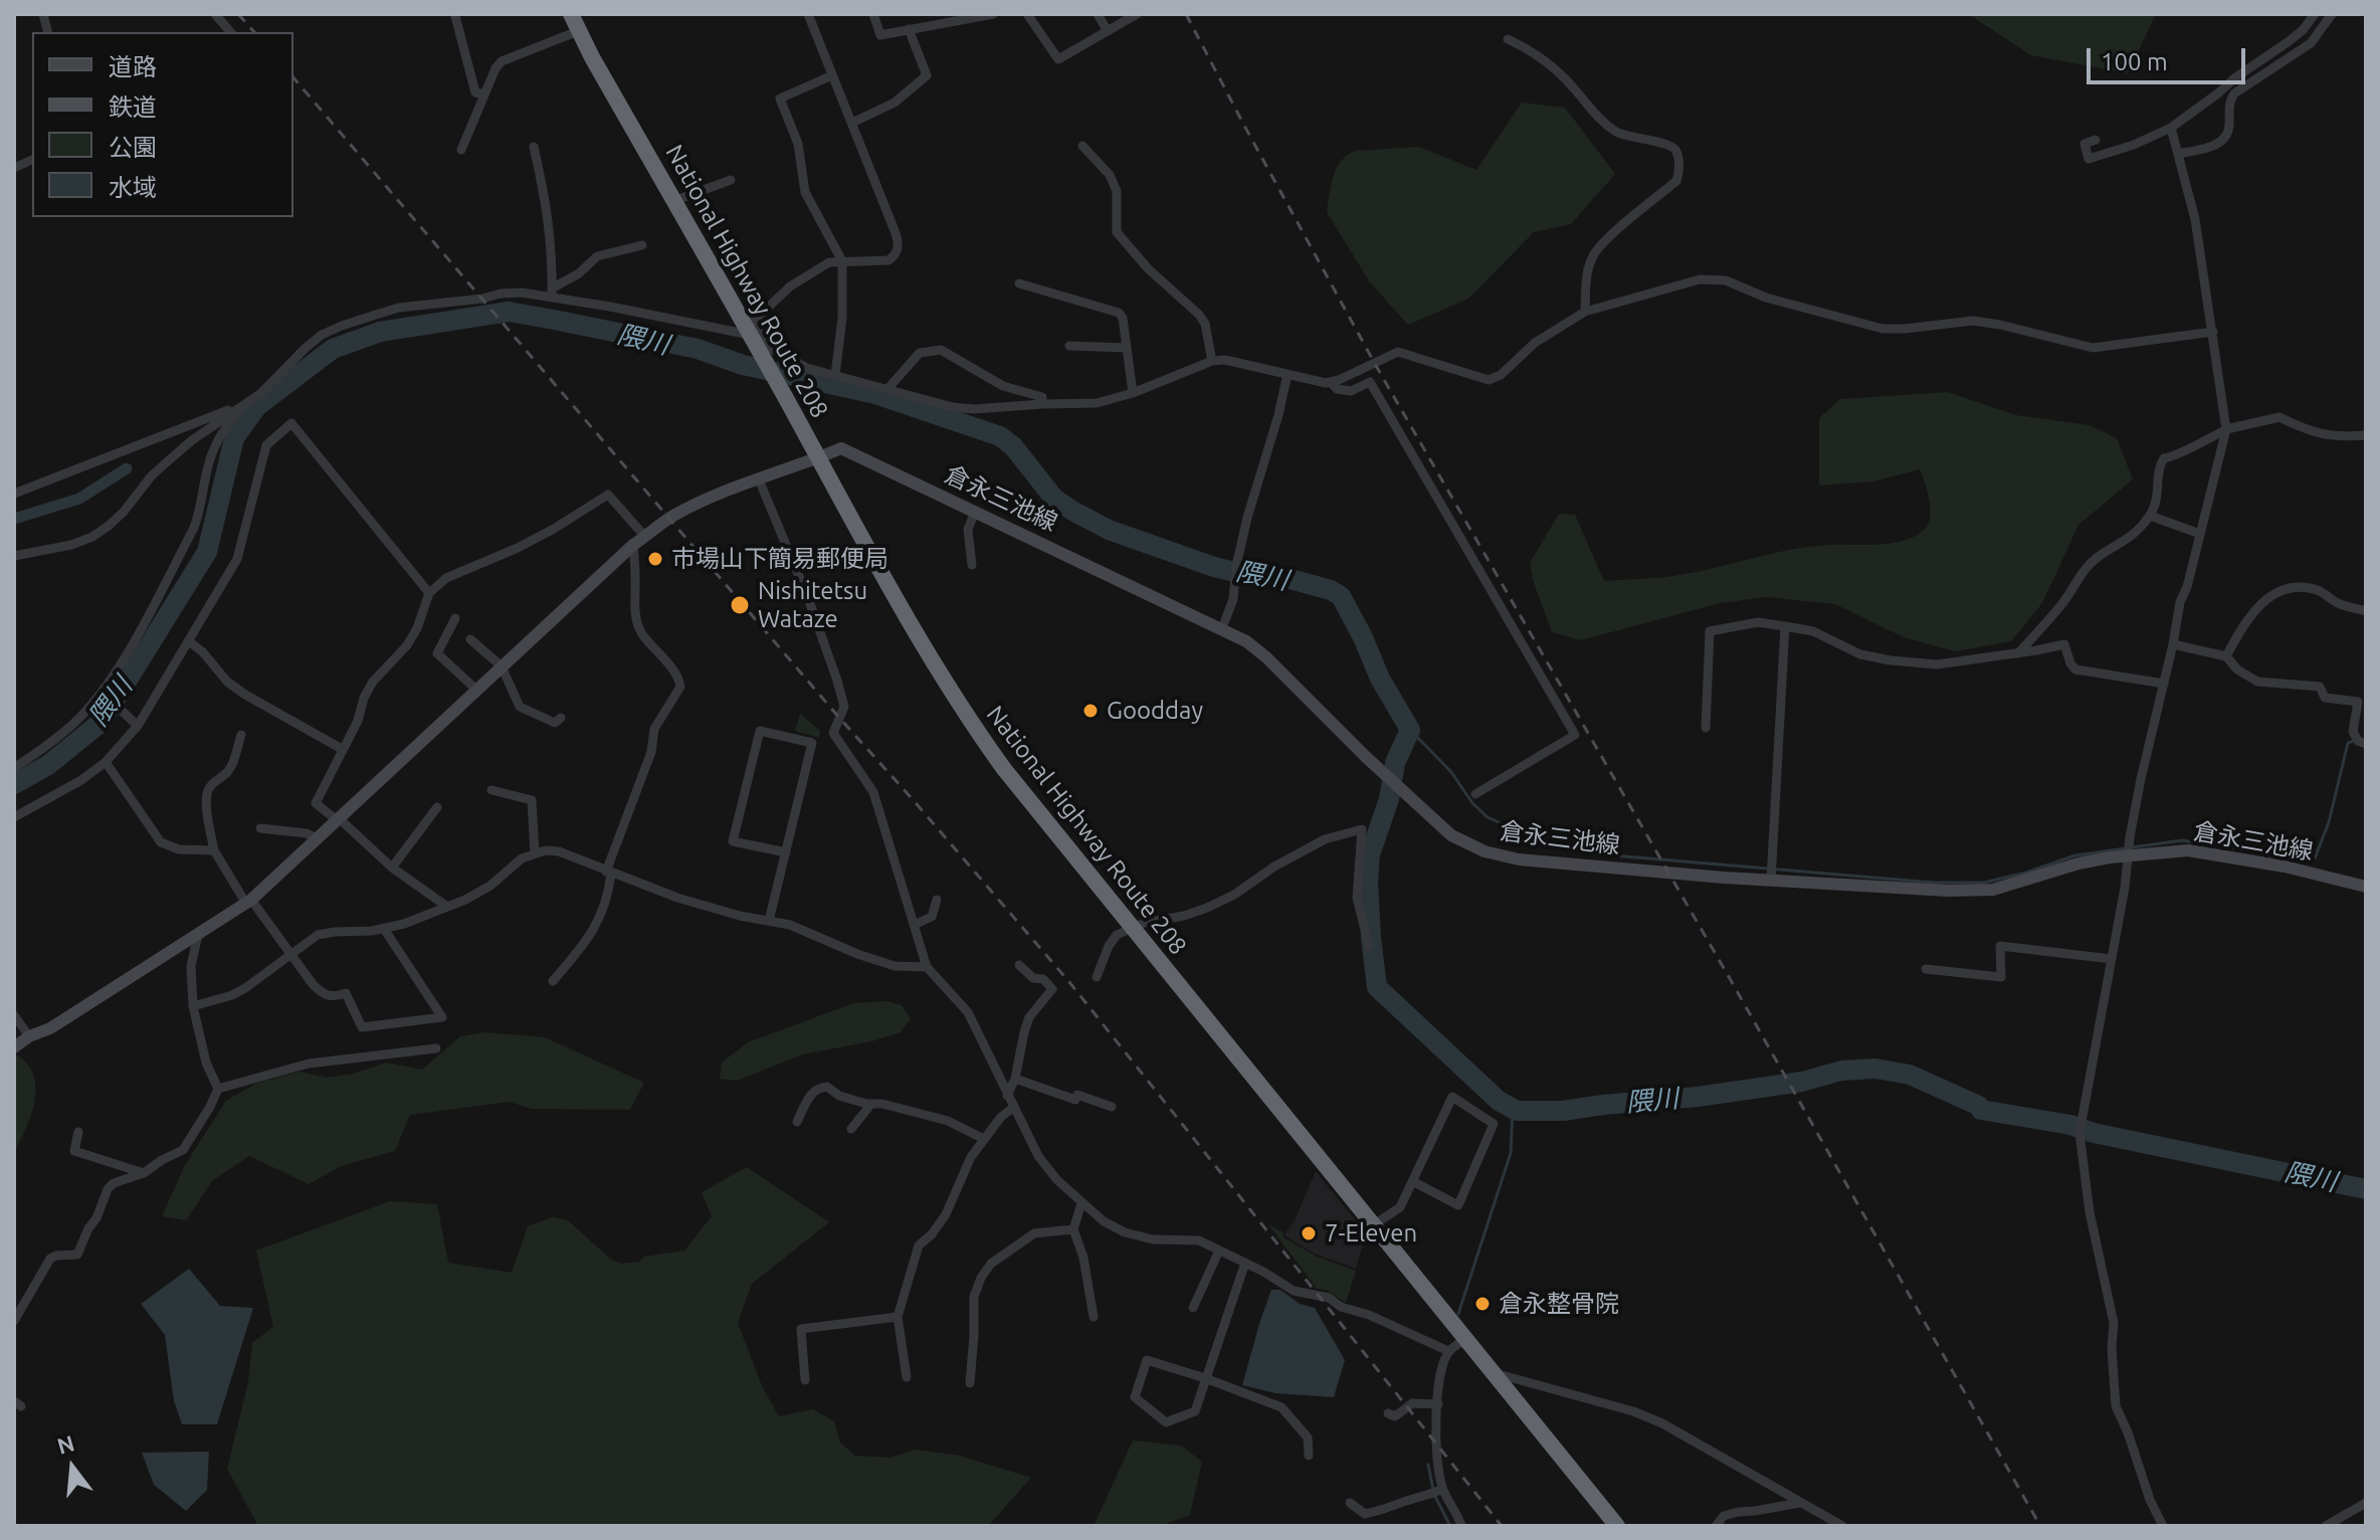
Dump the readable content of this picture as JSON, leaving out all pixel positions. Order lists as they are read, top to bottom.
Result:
{
  "streets": {
    "highway": ["National Highway Route 208"],
    "main road": ["倉永三池線"]
  },
  "crossings": [
    ["National Highway Route 208", "倉永三池線"]
  ],
  "water": ["隈川"],
  "places": [
    "市場山下簡易郵便局",
    "Nishitetsu Wataze",
    "Goodday",
    "7-Eleven",
    "倉永整骨院"
  ],
  "legend": [
    "道路",
    "鉄道",
    "公園",
    "水域"
  ],
  "scale_bar": "100 m",
  "north": "top"
}
